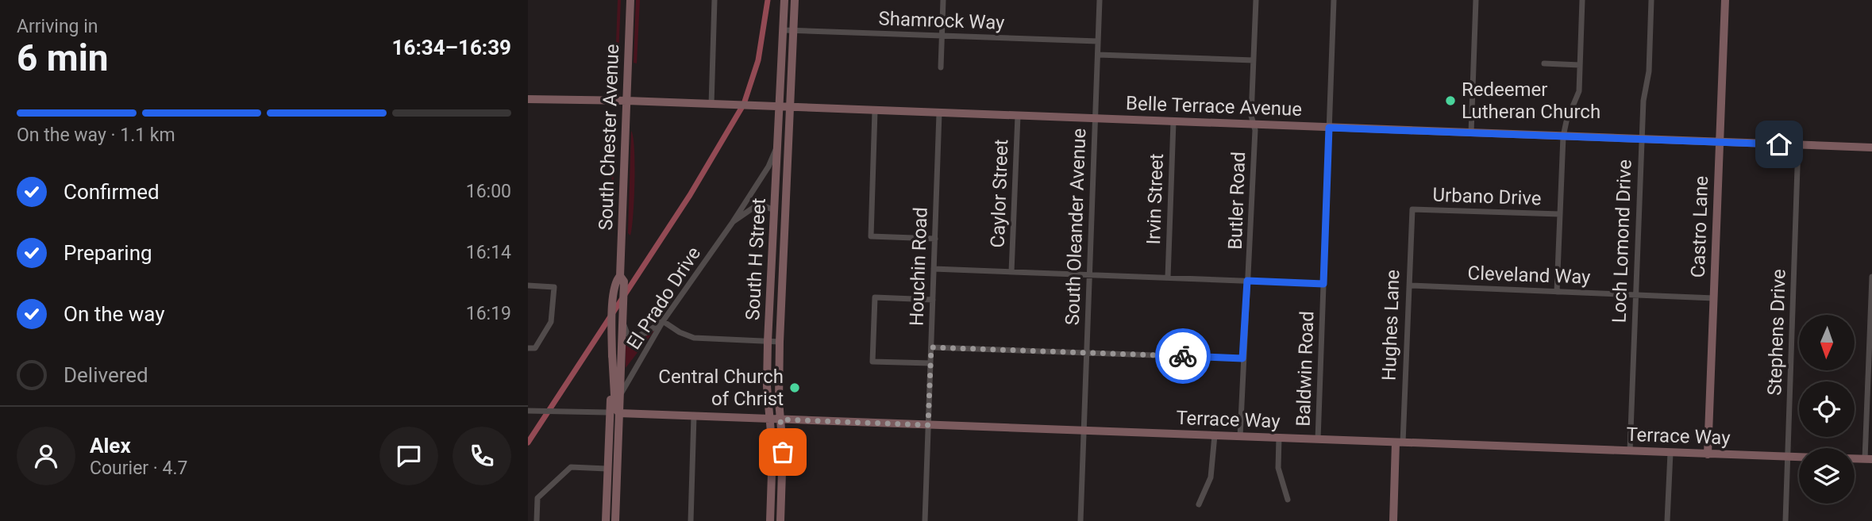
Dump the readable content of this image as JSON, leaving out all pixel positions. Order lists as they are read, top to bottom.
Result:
{
  "streets": {
    "street": [
      "Shamrock Way",
      "Belle Terrace Avenue",
      "South Chester Avenue",
      "Caylor Street",
      "Urbano Drive",
      "Irvin Street",
      "Butler Road",
      "South Oleander Avenue",
      "Castro Lane",
      "Loch Lomond Drive",
      "South H Street",
      "Houchin Road",
      "Cleveland Way",
      "El Prado Drive",
      "Hughes Lane",
      "Stephens Drive",
      "Baldwin Road",
      "Terrace Way"
    ]
  },
  "crossings": [
    ["Shamrock Way", "South Oleander Avenue"],
    ["Shamrock Way", "South H Street"],
    ["Belle Terrace Avenue", "South Chester Avenue"],
    ["Belle Terrace Avenue", "Caylor Street"],
    ["Belle Terrace Avenue", "Irvin Street"],
    ["Belle Terrace Avenue", "Butler Road"],
    ["Belle Terrace Avenue", "South Oleander Avenue"],
    ["Belle Terrace Avenue", "Castro Lane"],
    ["Belle Terrace Avenue", "Loch Lomond Drive"],
    ["Belle Terrace Avenue", "South H Street"],
    ["Belle Terrace Avenue", "Houchin Road"],
    ["Belle Terrace Avenue", "Stephens Drive"],
    ["Belle Terrace Avenue", "Baldwin Road"],
    ["South Chester Avenue", "El Prado Drive"],
    ["South Chester Avenue", "Terrace Way"],
    ["Urbano Drive", "Hughes Lane"],
    ["Butler Road", "Terrace Way"],
    ["South Oleander Avenue", "Terrace Way"],
    ["Castro Lane", "Cleveland Way"],
    ["Castro Lane", "Terrace Way"],
    ["Loch Lomond Drive", "Cleveland Way"],
    ["Loch Lomond Drive", "Terrace Way"],
    ["South H Street", "El Prado Drive"],
    ["South H Street", "Terrace Way"],
    ["Houchin Road", "Terrace Way"],
    ["Cleveland Way", "Hughes Lane"],
    ["Hughes Lane", "Terrace Way"],
    ["Stephens Drive", "Terrace Way"],
    ["Baldwin Road", "Terrace Way"]
  ],
  "places": ["Redeemer Lutheran Church", "Central Church of Christ"],
  "north": "bottom",
  "page": {
    "heading": ["6 min", "Arriving in", "16:34–16:39"],
    "panel": ["Alex", "Courier · 4.7"],
    "bar": "On the way · 1.1 km",
    "list": [
      ["Confirmed", "16:00"],
      ["Preparing", "16:14"],
      ["On the way", "16:19"],
      "Delivered"
    ]
  }
}
